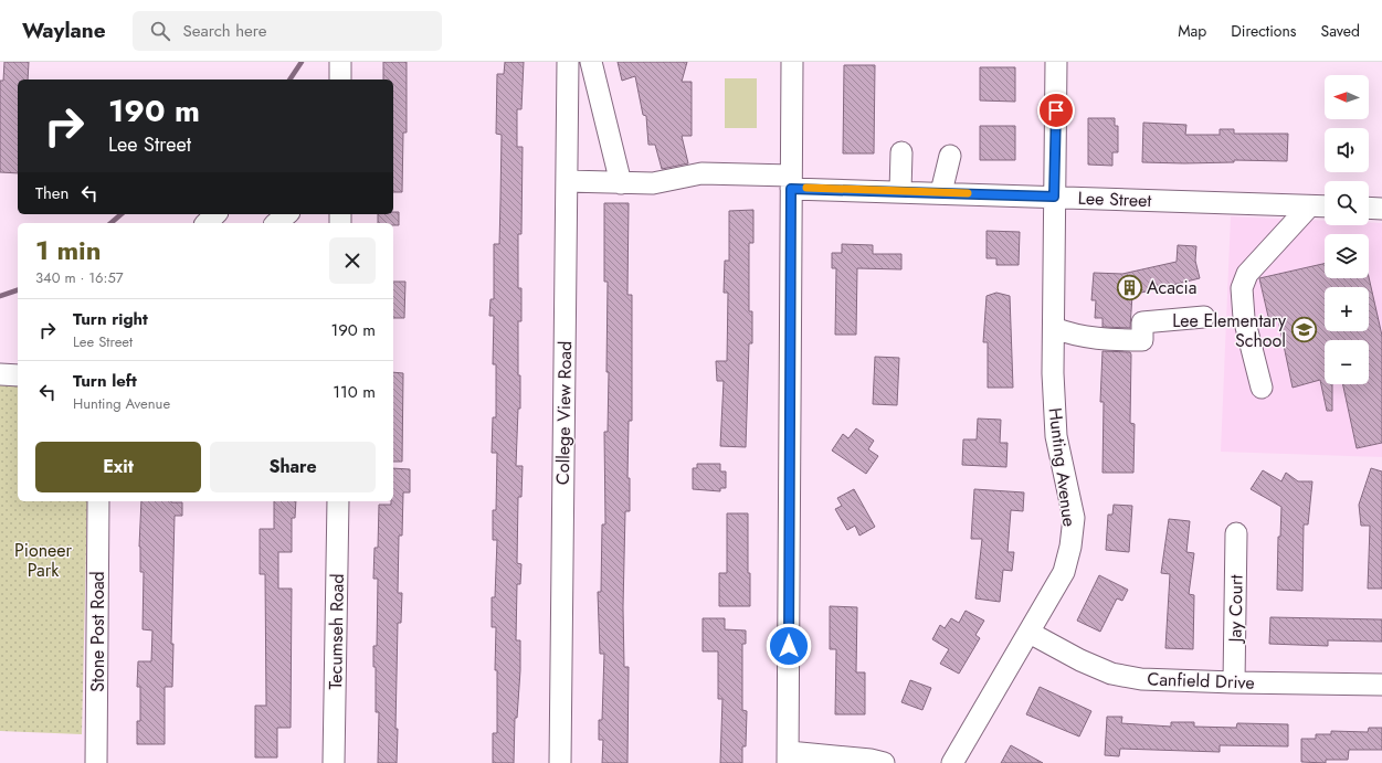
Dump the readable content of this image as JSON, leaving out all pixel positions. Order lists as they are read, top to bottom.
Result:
{
  "streets": {
    "street": [
      "Lee Street",
      "College View Road",
      "Hunting Avenue",
      "Jay Court",
      "Stone Post Road",
      "Tecumseh Road",
      "Canfield Drive"
    ]
  },
  "crossings": [
    ["Lee Street", "College View Road"],
    ["Lee Street", "Hunting Avenue"],
    ["Hunting Avenue", "Canfield Drive"],
    ["Jay Court", "Canfield Drive"]
  ],
  "parks": ["Pioneer Park"],
  "places": {
    "building": ["Acacia"],
    "school or university": ["Lee Elementary School"]
  },
  "north": "left",
  "page": {
    "header": "Waylane",
    "search": "Search here",
    "nav": ["Map", "Directions", "Saved"],
    "map_buttons": ["+", "−"],
    "turn": ["190 m", "Lee Street"],
    "then": "Then",
    "heading": ["1 min", "340 m · 16:57"],
    "list": [
      {
        "name": "Turn right",
        "note": "Lee Street",
        "value": "190 m"
      },
      {
        "name": "Turn left",
        "note": "Hunting Avenue",
        "value": "110 m"
      }
    ],
    "buttons": ["Exit", "Share"]
  }
}
